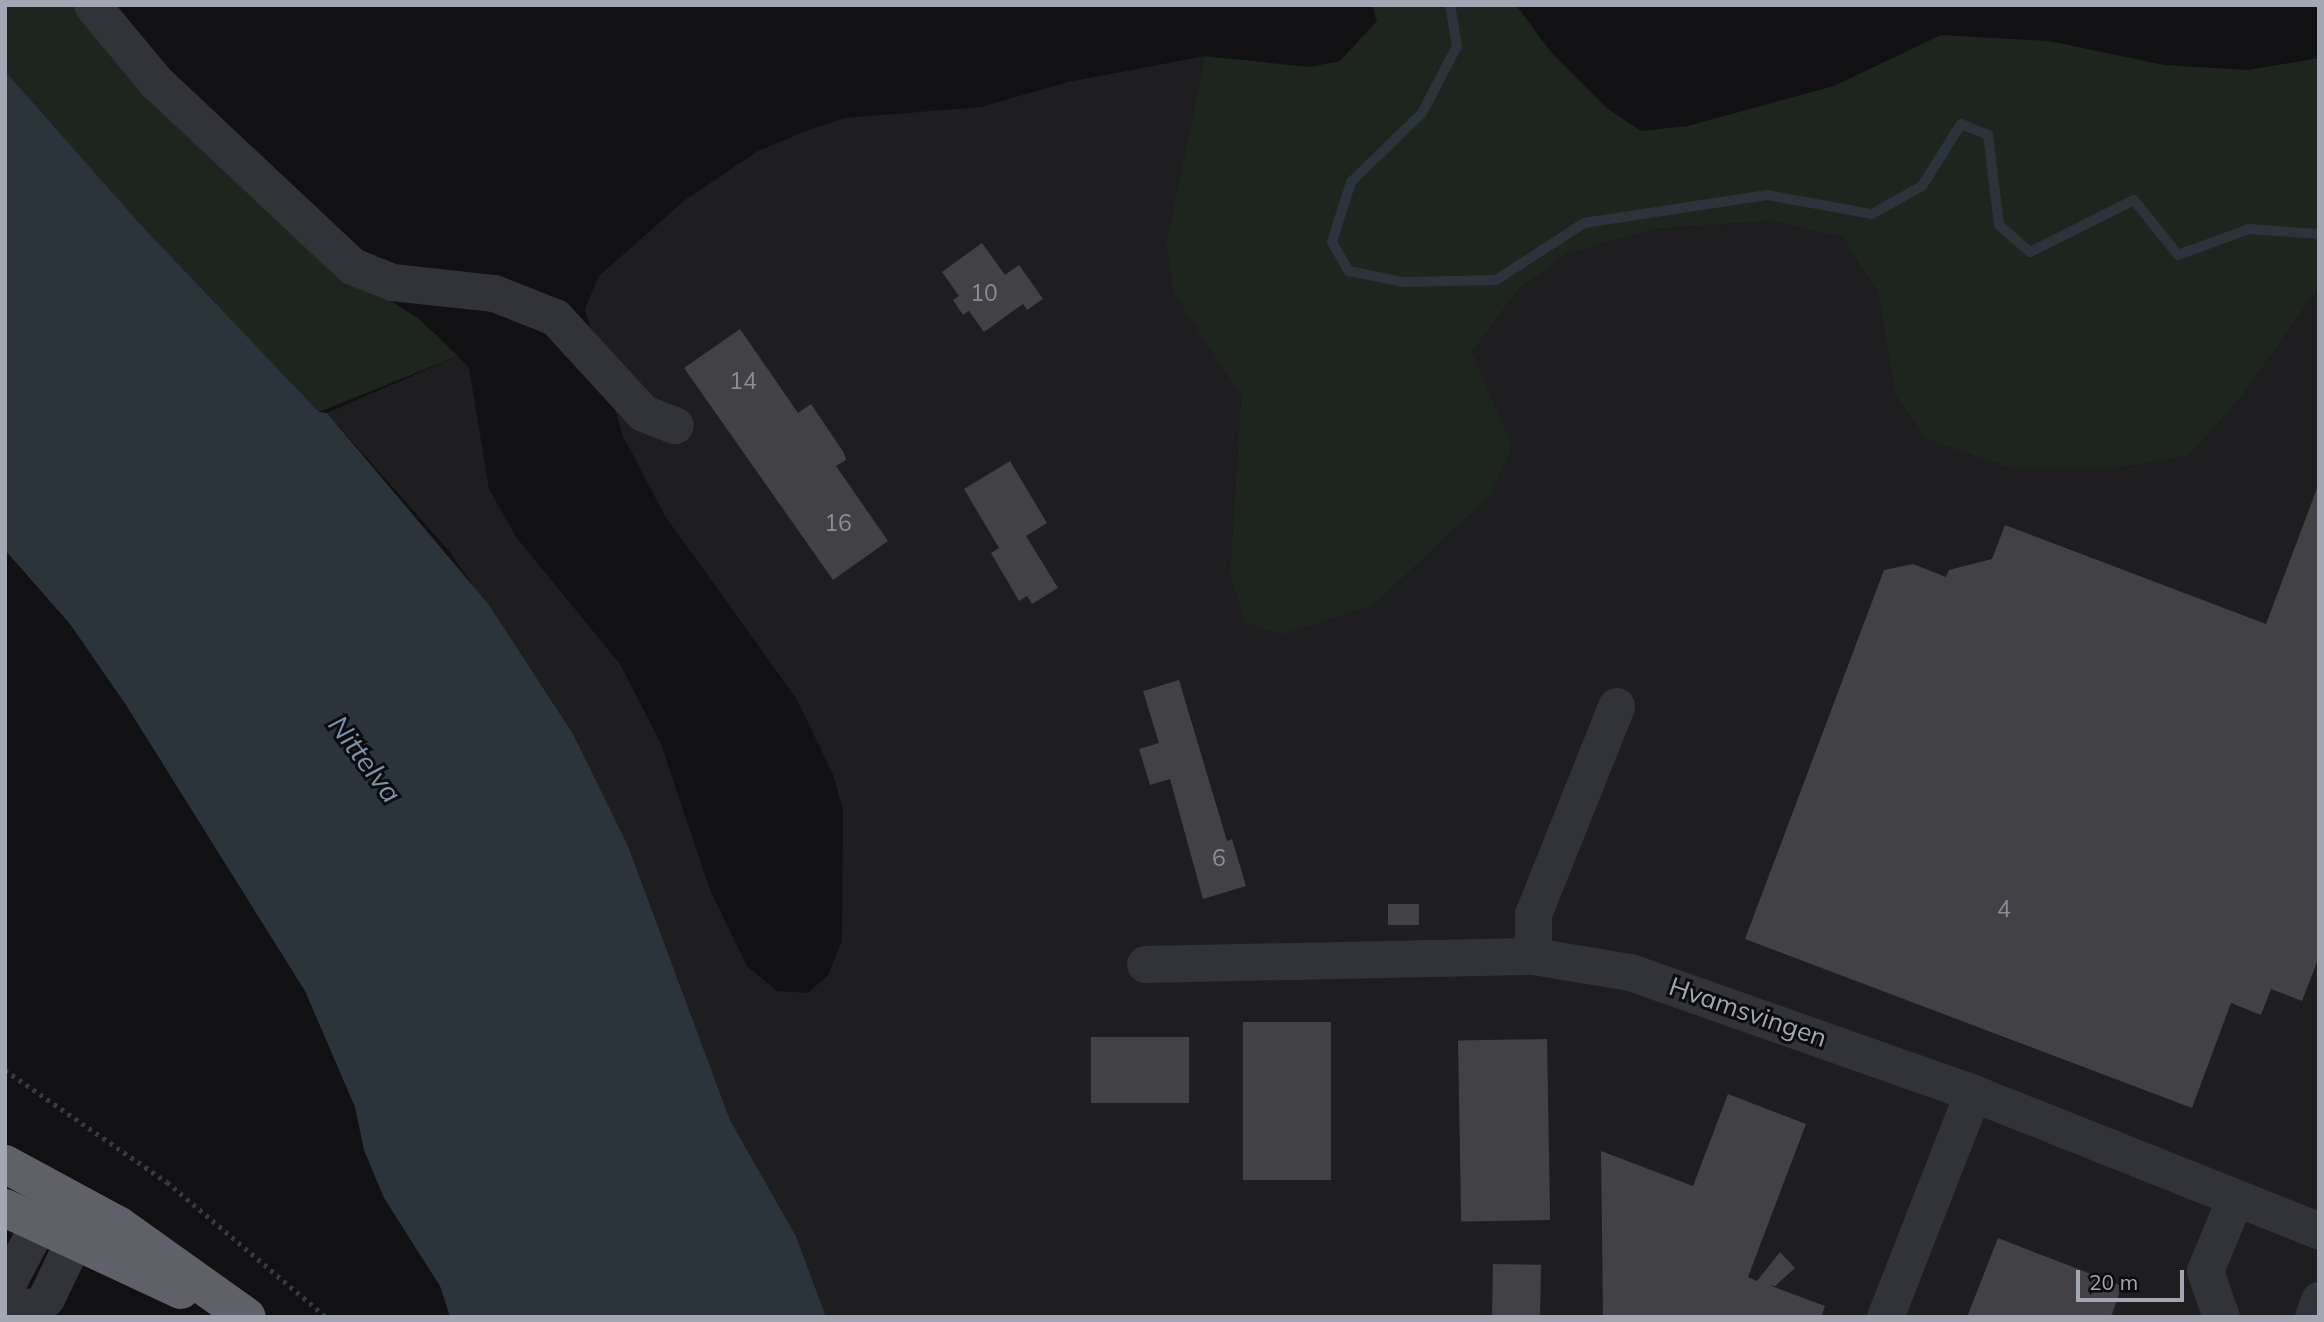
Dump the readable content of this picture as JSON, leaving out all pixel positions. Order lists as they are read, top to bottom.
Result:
{
  "streets": {
    "street": ["Hvamsvingen"]
  },
  "water": ["Nittelva"],
  "house_numbers": [
    "10",
    "14",
    "16",
    "6",
    "4"
  ],
  "scale_bar": "20 m"
}
